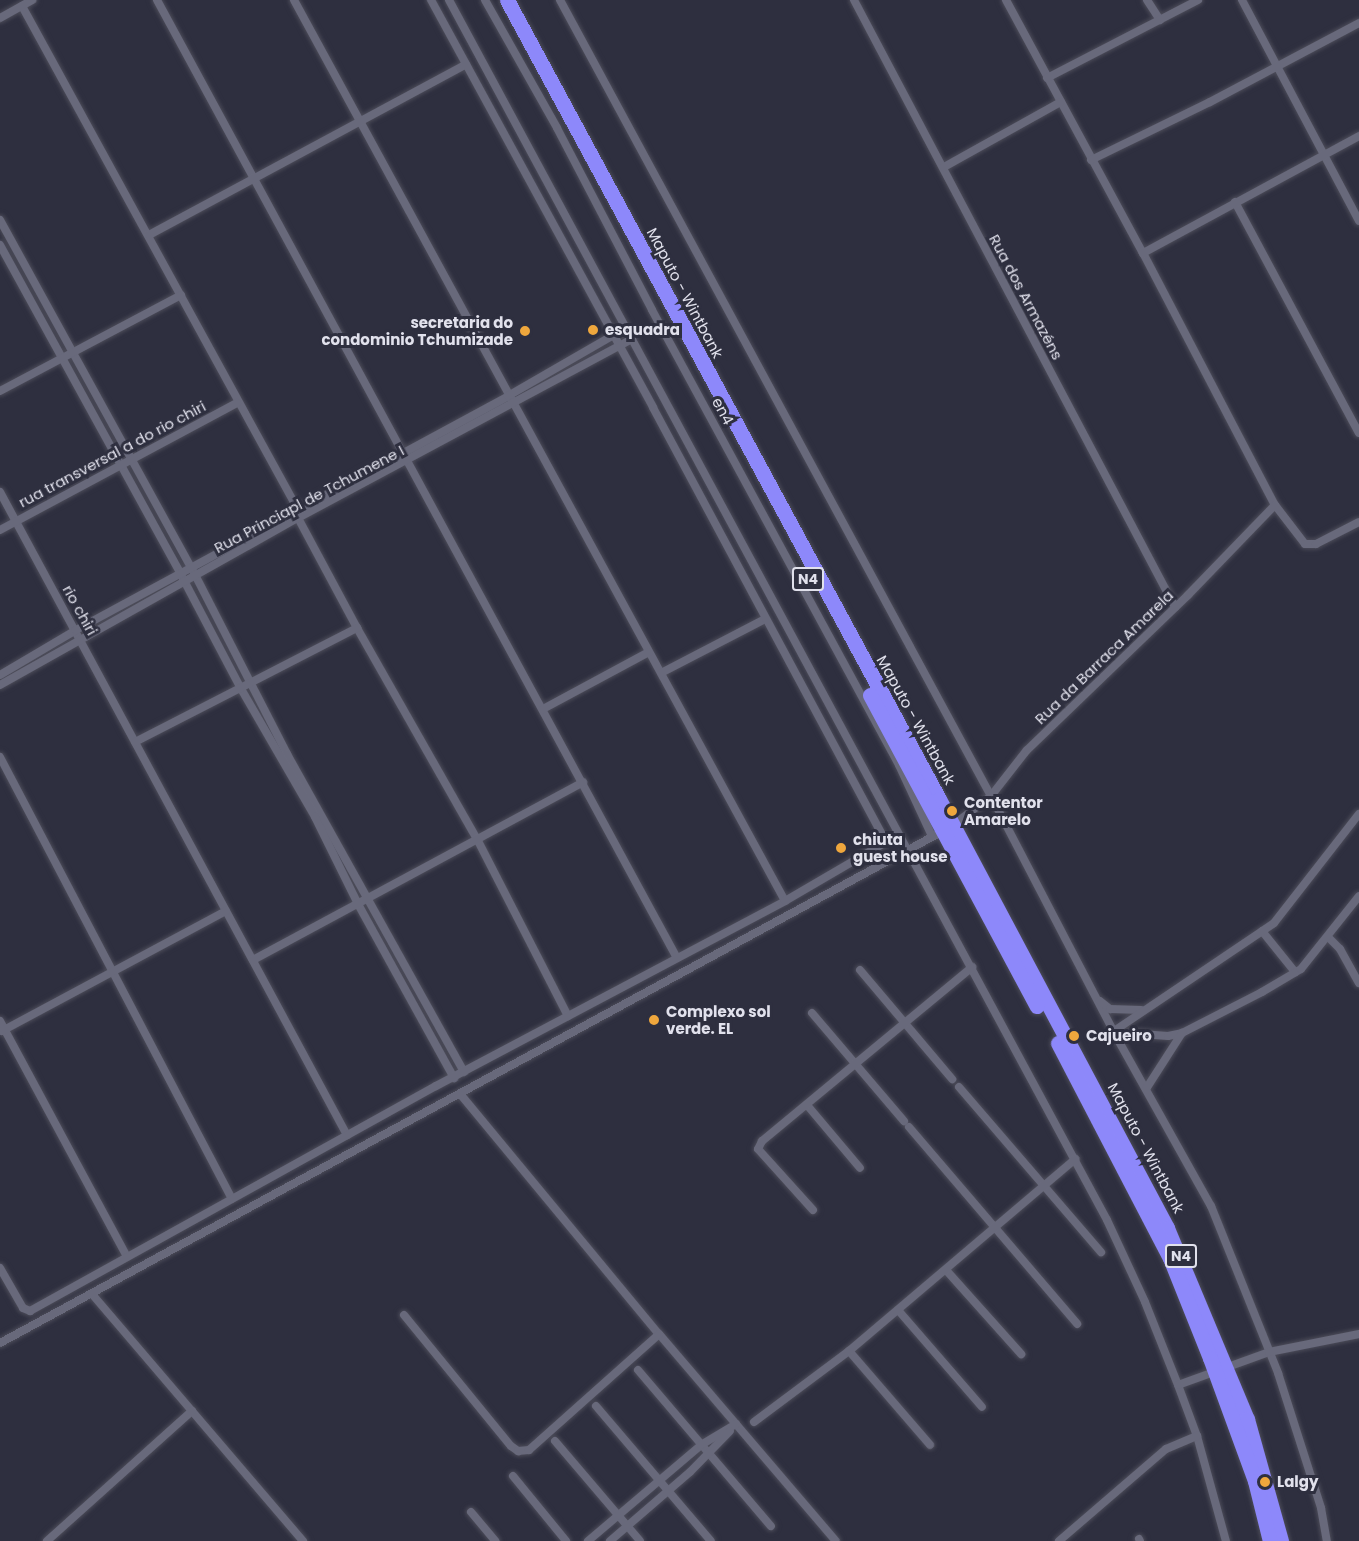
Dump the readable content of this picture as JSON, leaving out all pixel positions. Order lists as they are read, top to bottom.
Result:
{
  "streets": {
    "highway": ["Maputo - Wintbank", "N4"],
    "street": [
      "Rua dos Armazéns",
      "en4",
      "rua transversal a do rio chiri",
      "Rua Princiapl de Tchumene I",
      "rio chiri",
      "Rua da Barraca Amarela"
    ]
  },
  "crossings": [
    ["Maputo - Wintbank", "en4"],
    ["Maputo - Wintbank", "Rua da Barraca Amarela"],
    ["Rua dos Armazéns", "Rua da Barraca Amarela"],
    ["en4", "Rua da Barraca Amarela"],
    ["rua transversal a do rio chiri", "rio chiri"],
    ["Rua Princiapl de Tchumene I", "rio chiri"]
  ],
  "places": [
    "esquadra",
    "secretaria do condominio Tchumizade",
    "Contentor Amarelo",
    "chiuta guest house",
    "Complexo sol verde. EL",
    "Cajueiro",
    "Lalgy"
  ]
}
